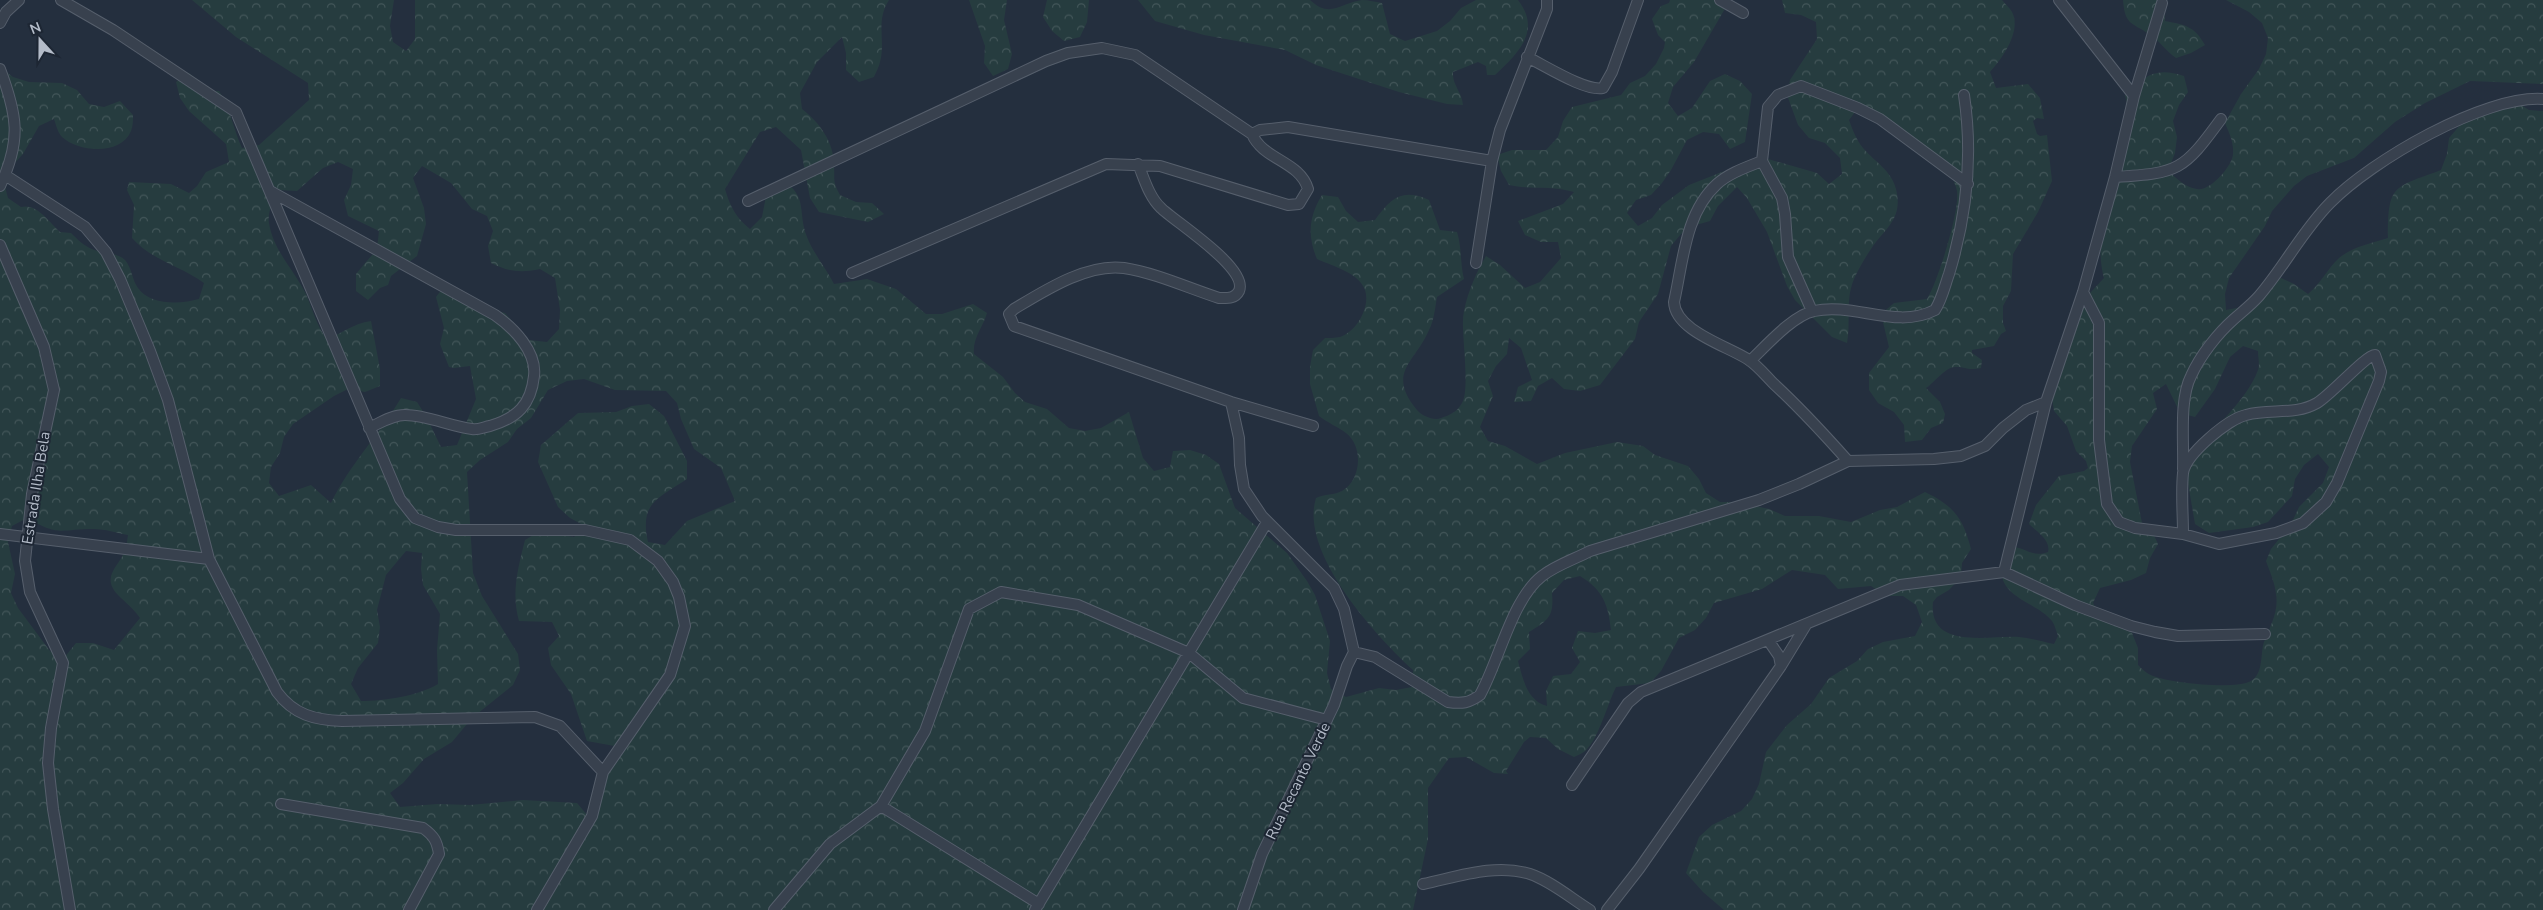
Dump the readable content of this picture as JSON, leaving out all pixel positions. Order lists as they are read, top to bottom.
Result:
{
  "streets": {
    "street": ["Estrada Ilha Bela", "Rua Recanto Verde"]
  },
  "north": "top"
}
